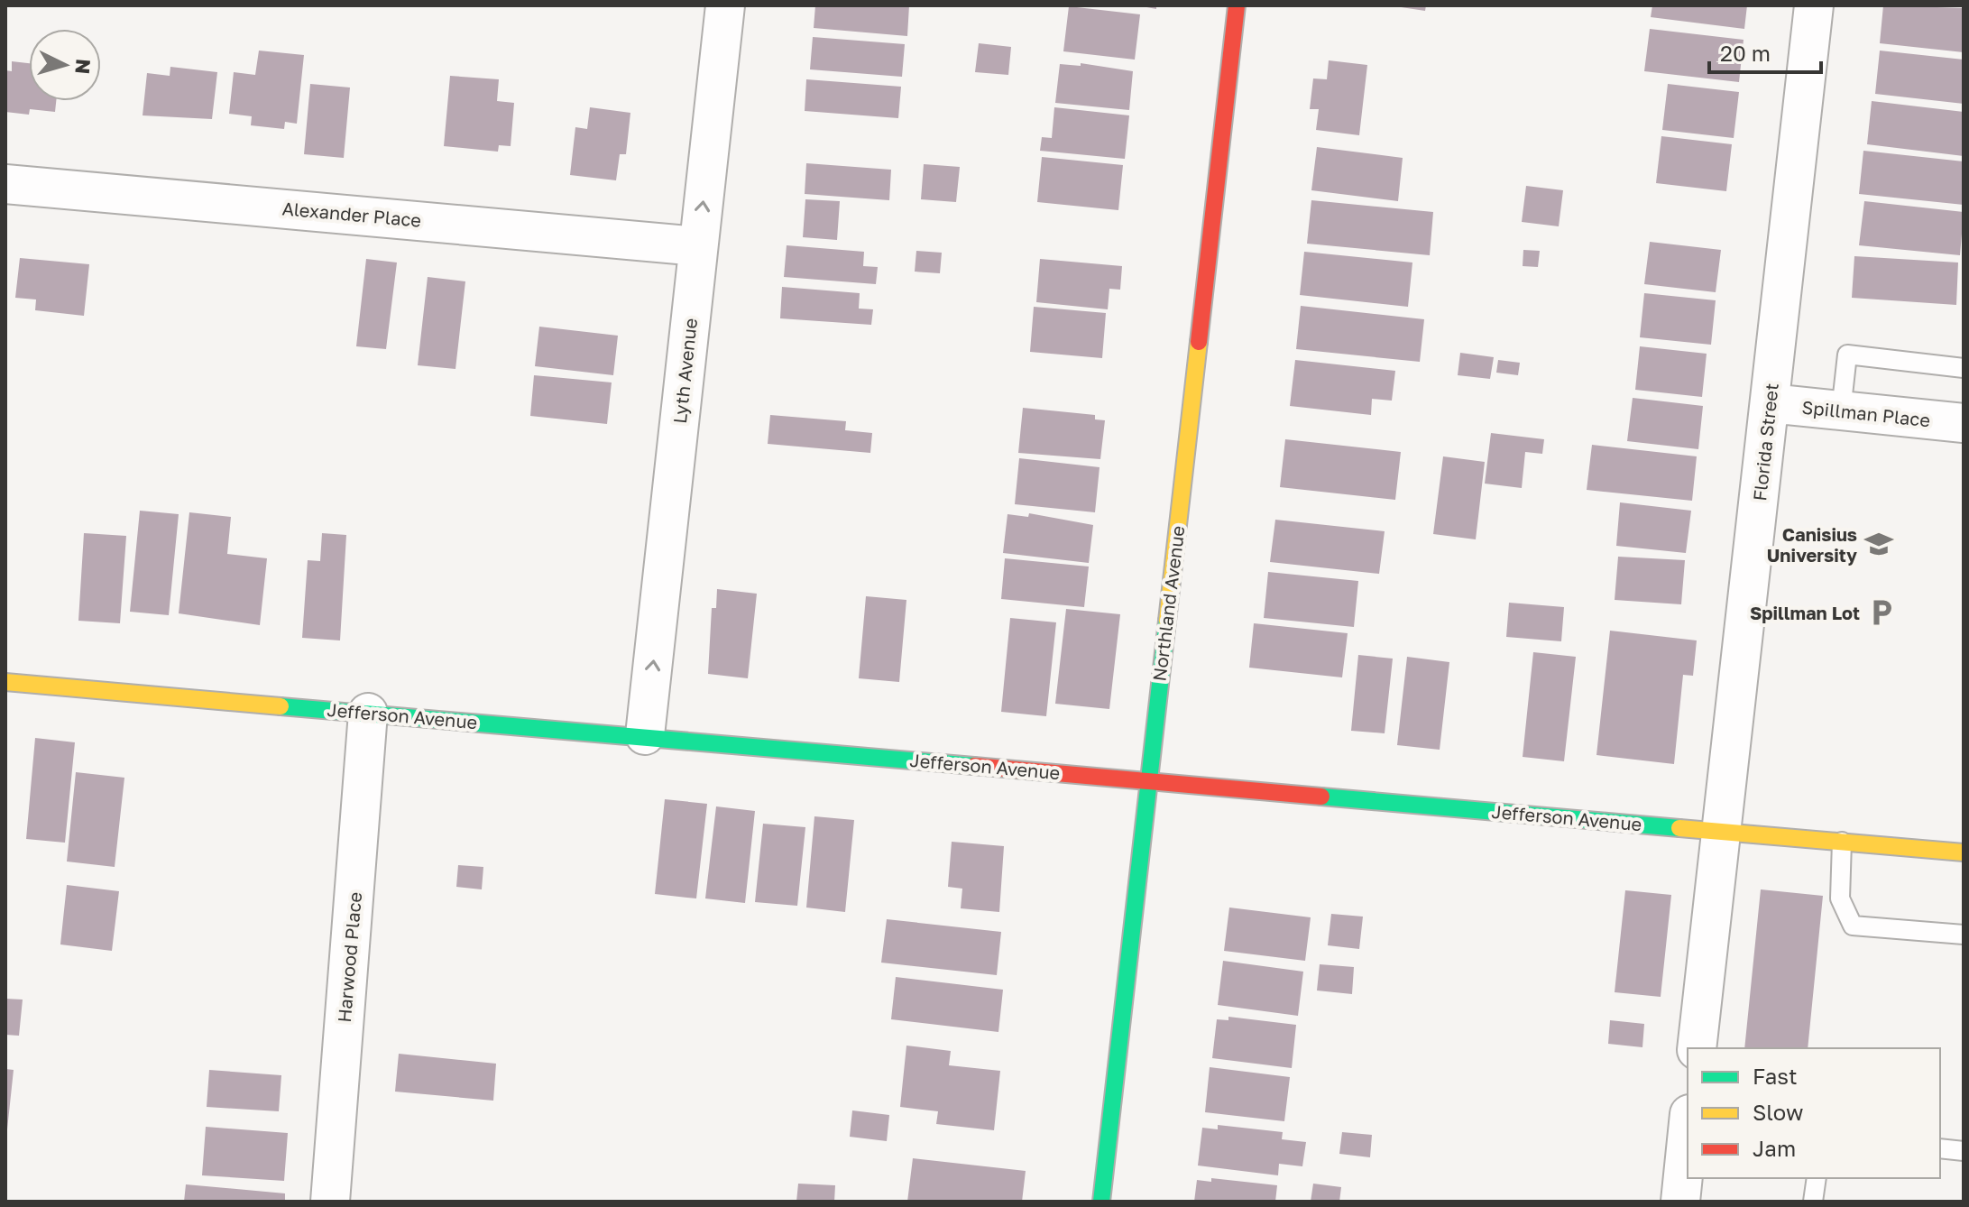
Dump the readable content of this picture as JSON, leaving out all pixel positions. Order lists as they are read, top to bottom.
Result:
{
  "streets": {
    "street": [
      "Alexander Place",
      "Lyth Avenue",
      "Spillman Place",
      "Florida Street",
      "Northland Avenue",
      "Jefferson Avenue",
      "Harwood Place"
    ]
  },
  "crossings": [
    ["Alexander Place", "Lyth Avenue"],
    ["Lyth Avenue", "Jefferson Avenue"],
    ["Spillman Place", "Florida Street"],
    ["Florida Street", "Jefferson Avenue"],
    ["Northland Avenue", "Jefferson Avenue"],
    ["Jefferson Avenue", "Harwood Place"]
  ],
  "one_way": ["Lyth Avenue"],
  "places": {
    "school or university": ["Canisius University"],
    "parking": ["Spillman Lot"]
  },
  "legend": ["Fast", "Slow", "Jam"],
  "scale_bar": "20 m",
  "north": "right"
}
